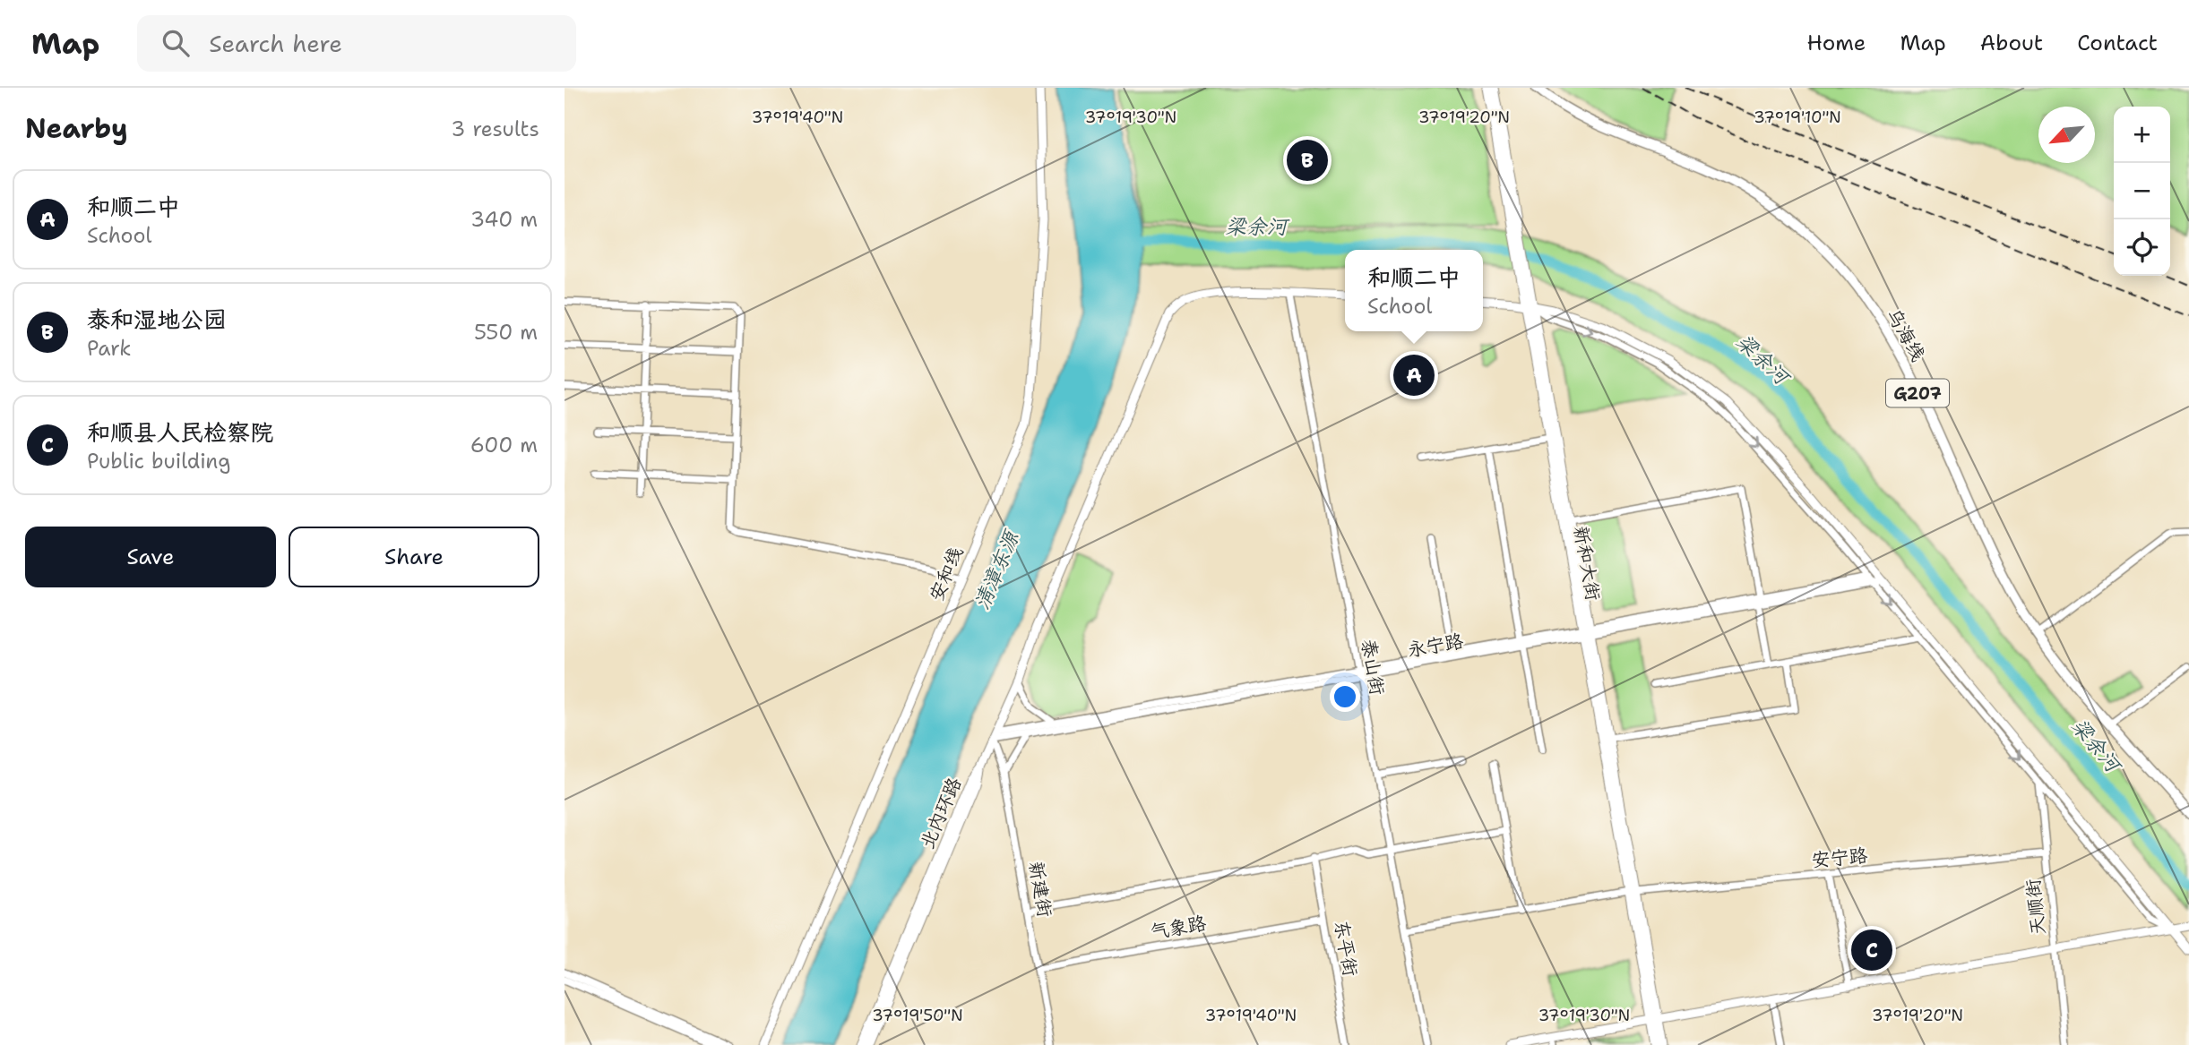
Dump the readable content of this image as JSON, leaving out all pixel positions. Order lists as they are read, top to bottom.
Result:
{
  "streets": {
    "highway": ["乌海线", "G207"],
    "main road": ["新和大街", "安和线", "北内环路"],
    "street": [
      "永宁路",
      "泰山街",
      "安宁路",
      "新建街",
      "天顺街",
      "气象路",
      "东平街"
    ]
  },
  "crossings": [
    ["新和大街", "永宁路"],
    ["新和大街", "安宁路"],
    ["永宁路", "泰山街"],
    ["永宁路", "新建街"],
    ["泰山街", "安宁路"],
    ["安宁路", "天顺街"],
    ["新建街", "气象路"],
    ["气象路", "东平街"]
  ],
  "water": ["梁余河", "清漳东源"],
  "north": "bottom left",
  "page": {
    "header": "Map",
    "search": "Search here",
    "nav": [
      "Home",
      "Map",
      "About",
      "Contact"
    ],
    "heading": ["Nearby", "3 results"],
    "map_buttons": ["+", "−"],
    "pins": ["B", "A", "C"],
    "list": [
      {
        "mark": "A",
        "name": "和顺二中",
        "note": "School",
        "value": "340 m"
      },
      {
        "mark": "B",
        "name": "泰和湿地公园",
        "note": "Park",
        "value": "550 m"
      },
      {
        "mark": "C",
        "name": "和顺县人民检察院",
        "note": "Public building",
        "value": "600 m"
      }
    ],
    "popup": ["和顺二中", "School"],
    "buttons": ["Save", "Share"]
  },
  "coordinates": [
    "37°19'40\"N",
    "37°19'30\"N",
    "37°19'20\"N",
    "37°19'10\"N",
    "37°19'50\"N"
  ]
}
